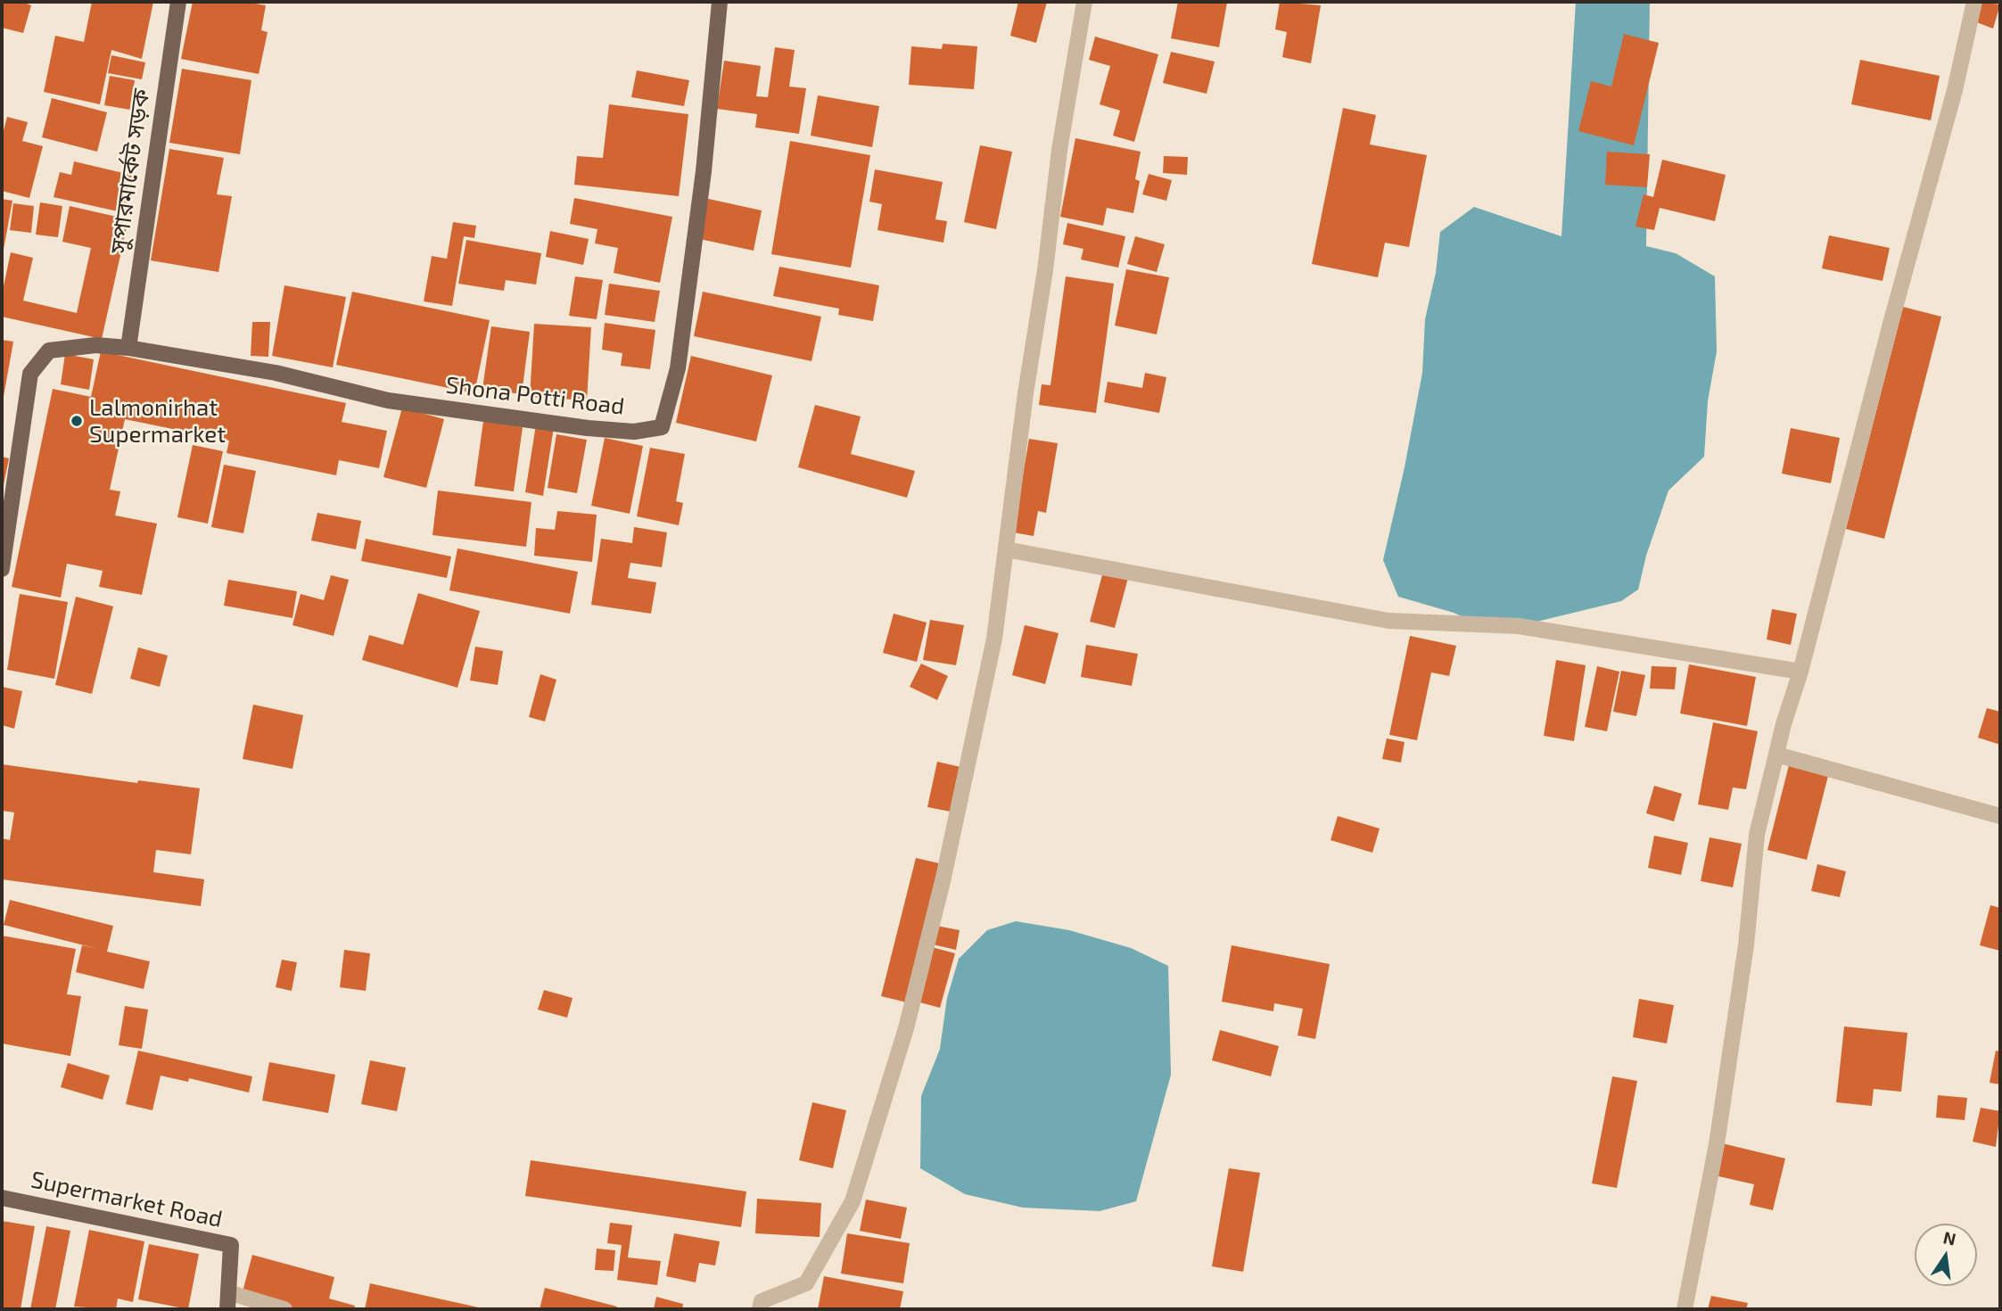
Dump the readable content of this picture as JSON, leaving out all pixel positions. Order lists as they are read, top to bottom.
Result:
{
  "streets": {
    "main road": ["সুপারমার্কেট সড়ক", "Shona Potti Road", "Supermarket Road"]
  },
  "crossings": [
    ["সুপারমার্কেট সড়ক", "Shona Potti Road"]
  ],
  "places": ["Lalmonirhat Supermarket"],
  "north": "top"
}
